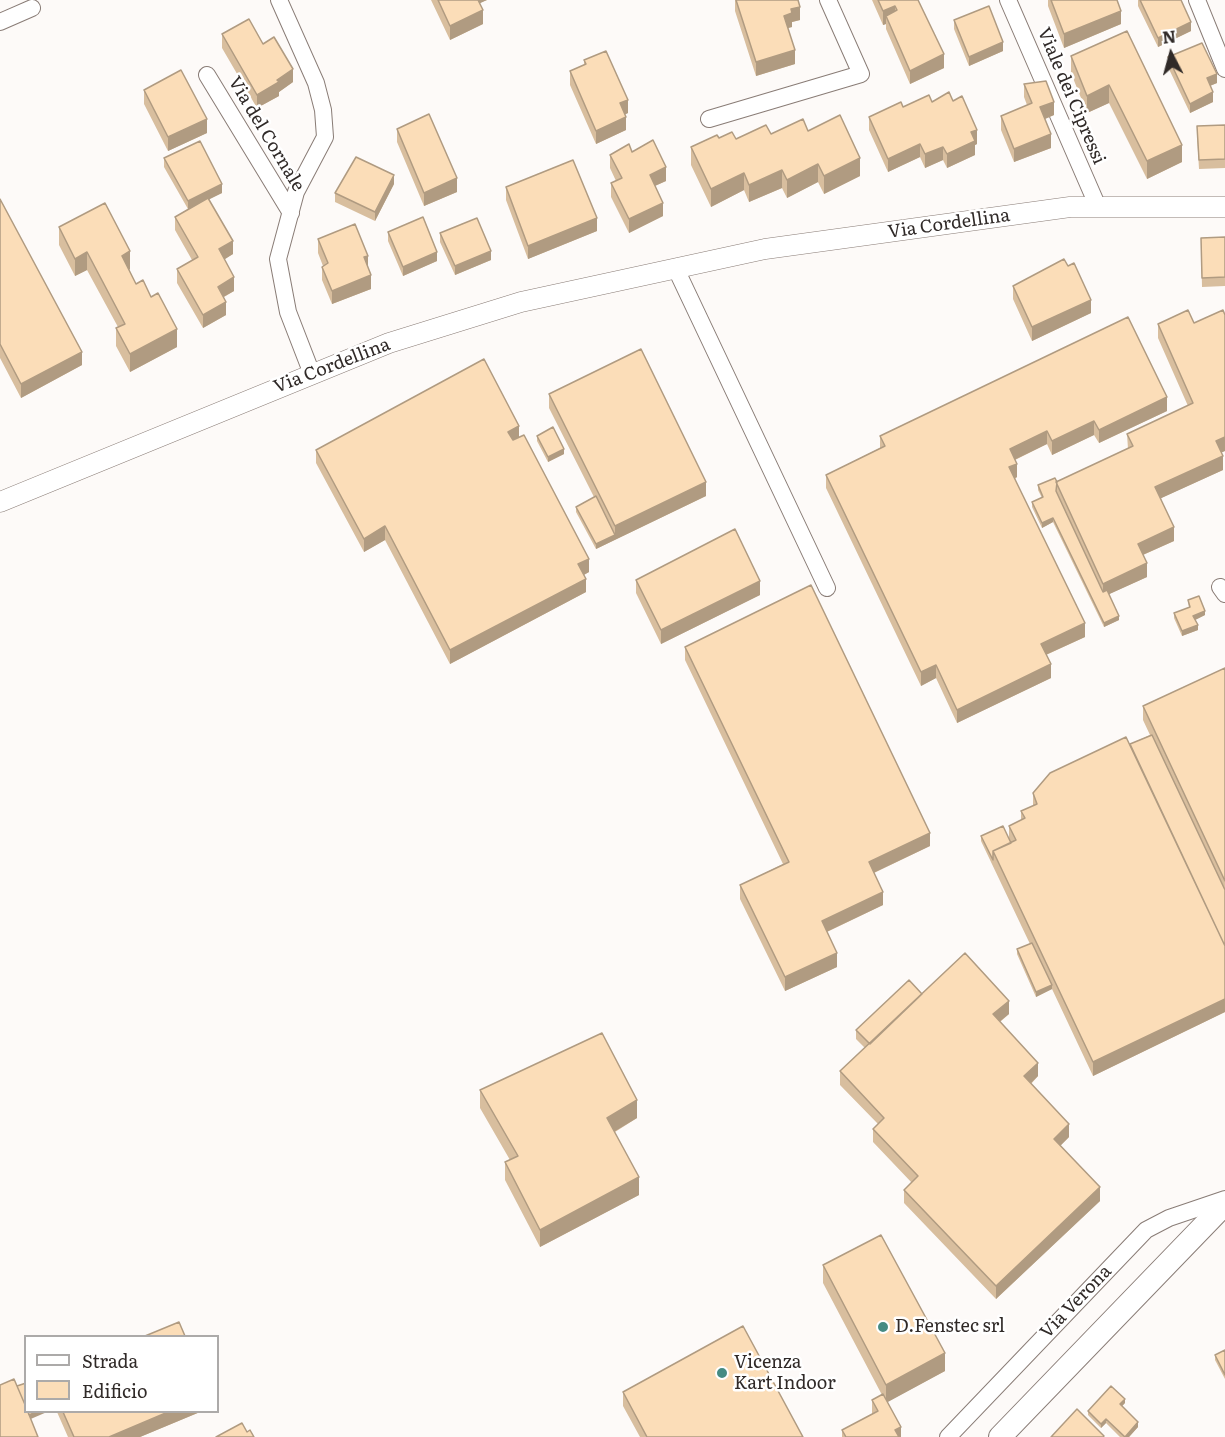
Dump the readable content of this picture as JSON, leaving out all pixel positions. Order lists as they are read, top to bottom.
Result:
{
  "streets": {
    "main road": ["Via Verona"],
    "street": ["Viale dei Cipressi", "Via del Cornale", "Via Cordellina"]
  },
  "crossings": [
    ["Viale dei Cipressi", "Via Cordellina"],
    ["Via del Cornale", "Via Cordellina"]
  ],
  "places": ["D.Fenstec srl", "Vicenza Kart Indoor"],
  "legend": ["Strada", "Edificio"],
  "north": "top"
}
